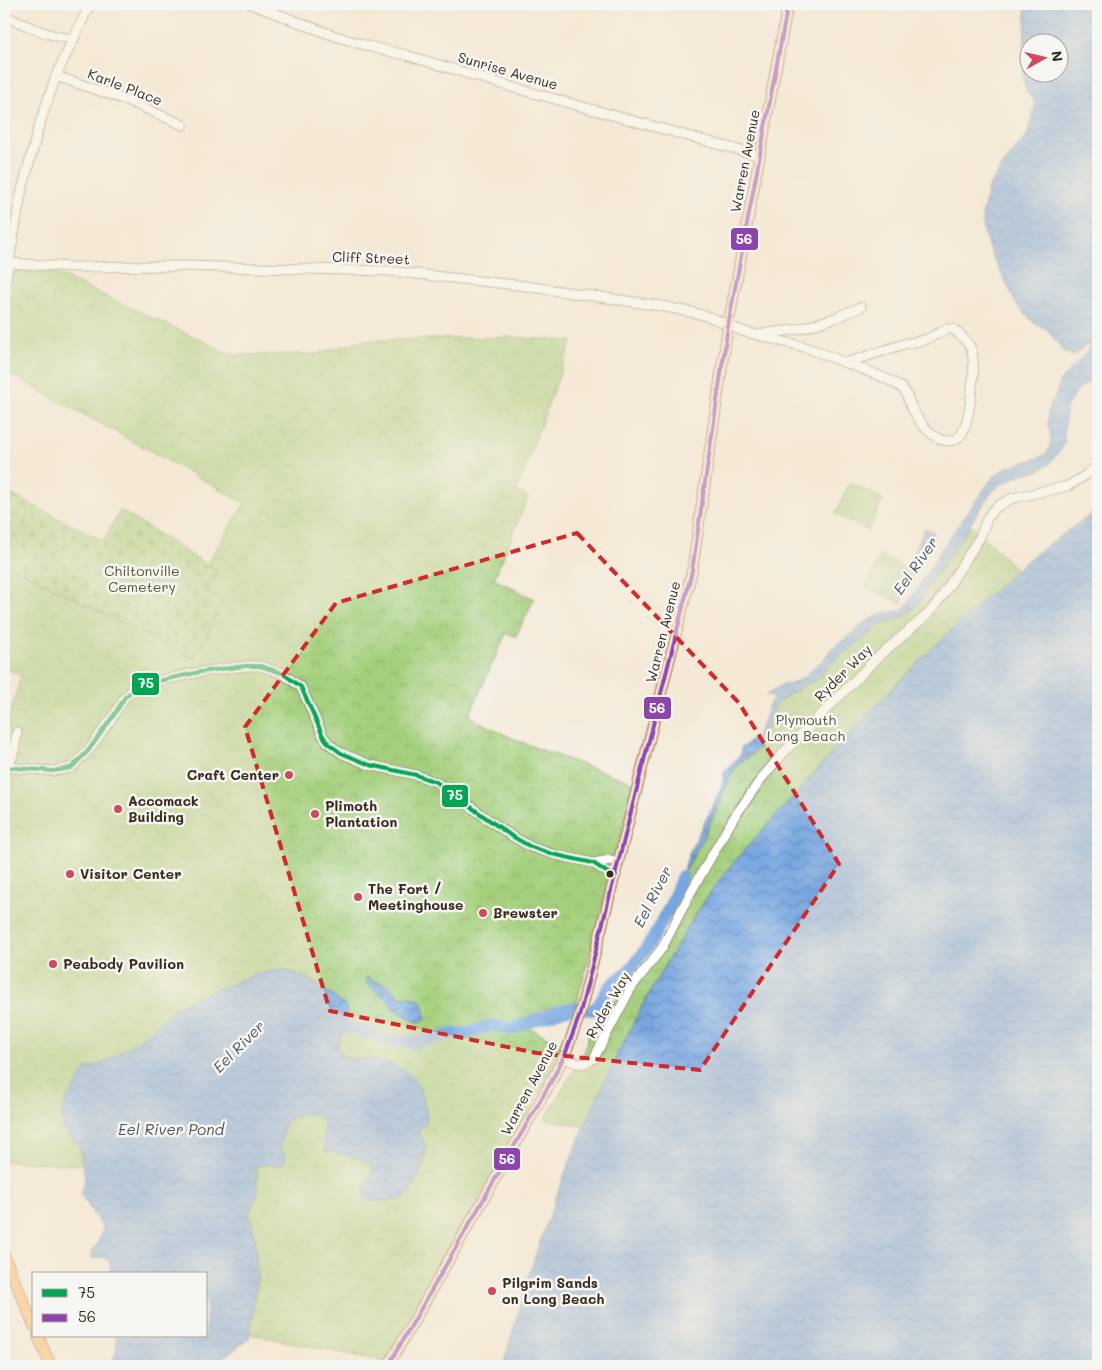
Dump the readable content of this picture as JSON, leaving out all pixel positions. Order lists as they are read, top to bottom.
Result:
{
  "streets": {
    "main road": ["Warren Avenue"],
    "street": [
      "Sunrise Avenue",
      "Karle Place",
      "Cliff Street",
      "Ryder Way"
    ]
  },
  "crossings": [
    ["Sunrise Avenue", "Warren Avenue"],
    ["Warren Avenue", "Cliff Street"],
    ["Warren Avenue", "Ryder Way"]
  ],
  "water": ["Eel River", "Eel River Pond"],
  "parks": ["Chiltonville Cemetery", "Plymouth Long Beach"],
  "places": [
    "Craft Center",
    "Accomack Building",
    "Plimoth Plantation",
    "Visitor Center",
    "The Fort / Meetinghouse",
    "Brewster",
    "Peabody Pavilion",
    "Pilgrim Sands on Long Beach"
  ],
  "lines": ["transit line 56", "transit line 75"],
  "legend": ["75", "56"],
  "north": "right"
}
